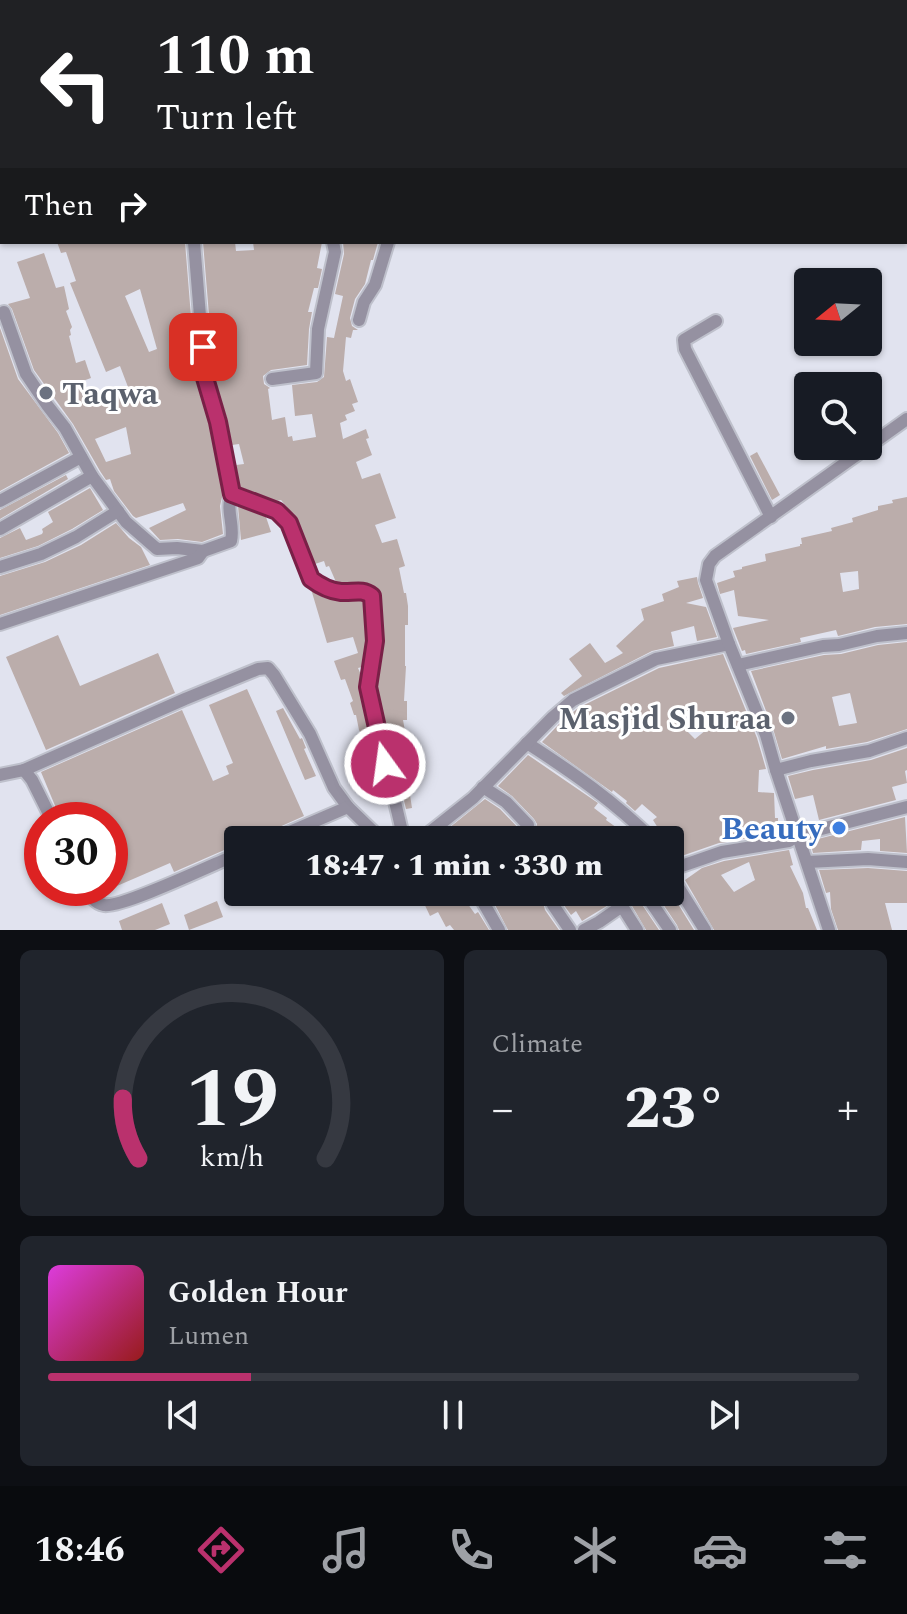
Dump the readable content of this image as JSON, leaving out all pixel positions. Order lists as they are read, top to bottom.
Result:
{
  "places": ["Taqwa", "Masjid Shuraa", "Beauty"],
  "north": "left",
  "page": {
    "turn": ["110 m", "Turn left"],
    "then": "Then",
    "limit": "30",
    "trip": "18:47 · 1 min · 330 m",
    "tile": "Climate",
    "heat": ["−", "23°", "+"],
    "song": ["Golden Hour", "Lumen"],
    "tabs": "18:46",
    "gauge": ["19", "km/h"]
  }
}
